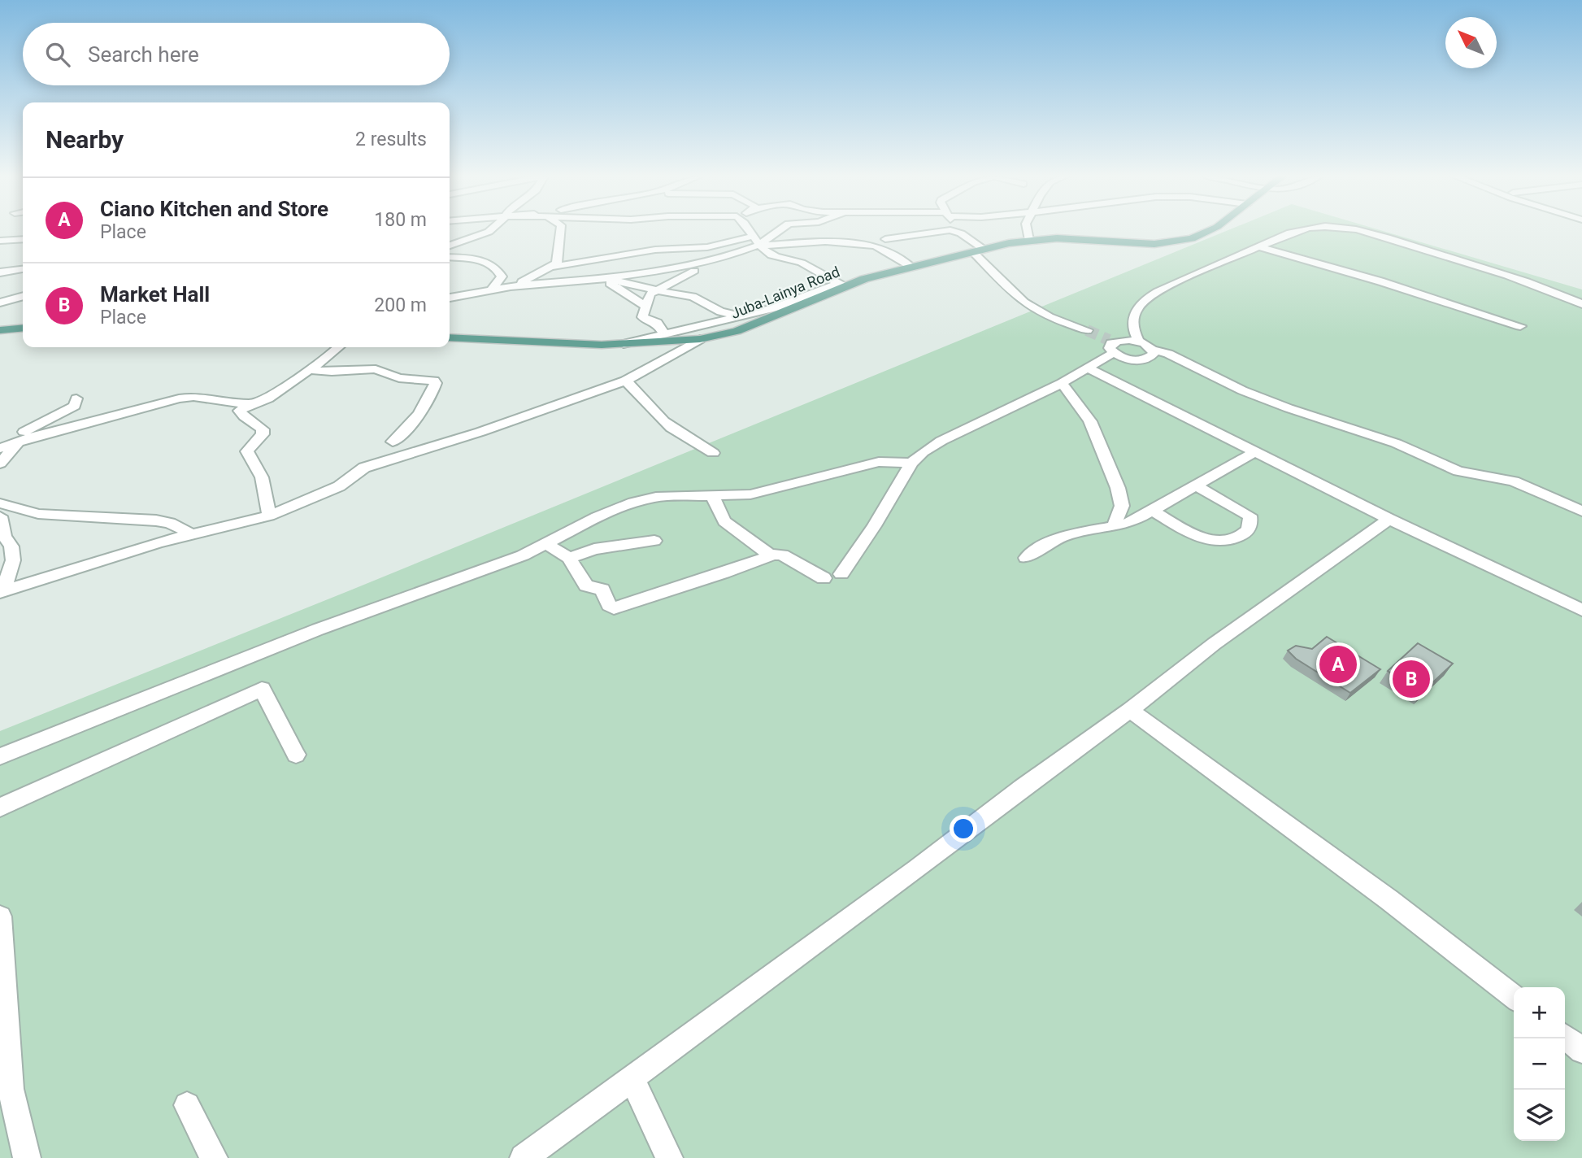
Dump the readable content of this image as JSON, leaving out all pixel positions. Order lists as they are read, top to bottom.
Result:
{
  "streets": {
    "main road": ["Juba-Lainya Road"]
  },
  "north": "top left",
  "page": {
    "search": "Search here",
    "heading": ["Nearby", "2 results"],
    "list": [
      {
        "mark": "A",
        "name": "Ciano Kitchen and Store",
        "note": "Place",
        "value": "180 m"
      },
      {
        "mark": "B",
        "name": "Market Hall",
        "note": "Place",
        "value": "200 m"
      }
    ],
    "pins": ["A", "B"],
    "map_buttons": ["+", "−"]
  }
}
